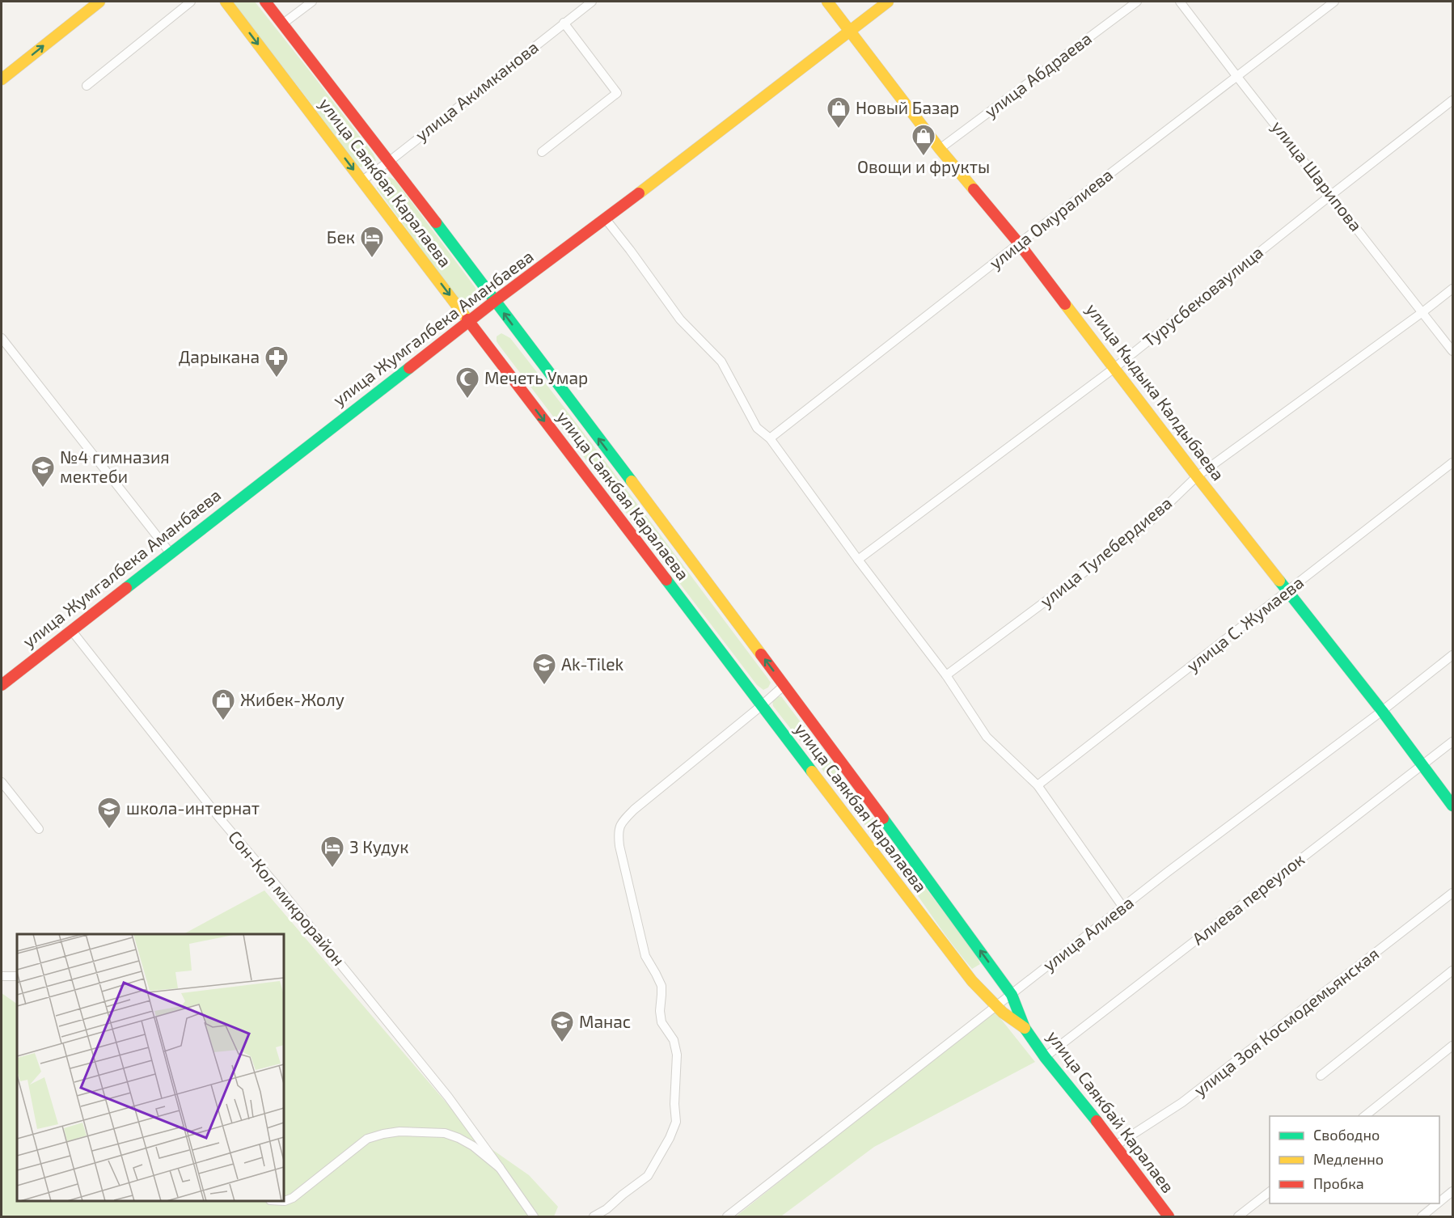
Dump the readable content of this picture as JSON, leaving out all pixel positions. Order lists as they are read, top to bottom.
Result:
{
  "streets": {
    "street": [
      "улица Абдраева",
      "улица Акимканова",
      "улица Шарипова",
      "улица Саякбая Каралаева",
      "улица Омуралиева",
      "Турусбековаулица",
      "улица Жумгалбека Аманбаева",
      "улица Кыдыка Калдыбаева",
      "улица Тулебердиева",
      "улица С. Жумаева",
      "Сон-Кол микрорайон",
      "Алиева переулок",
      "улица Алиева",
      "улица Зоя Космодемьянская",
      "улица Саякбай Каралаев"
    ]
  },
  "crossings": [
    ["улица Абдраева", "улица Кыдыка Калдыбаева"],
    ["улица Акимканова", "улица Саякбая Каралаева"],
    ["улица Шарипова", "улица Омуралиева"],
    ["улица Шарипова", "Турусбековаулица"],
    ["улица Шарипова", "улица Тулебердиева"],
    ["улица Саякбая Каралаева", "улица Жумгалбека Аманбаева"],
    ["улица Саякбая Каралаева", "улица Алиева"],
    ["улица Саякбая Каралаева", "улица Саякбай Каралаев"],
    ["улица Омуралиева", "улица Кыдыка Калдыбаева"],
    ["Турусбековаулица", "улица Кыдыка Калдыбаева"],
    ["улица Жумгалбека Аманбаева", "улица Кыдыка Калдыбаева"],
    ["улица Жумгалбека Аманбаева", "Сон-Кол микрорайон"],
    ["улица Кыдыка Калдыбаева", "улица Тулебердиева"],
    ["улица Кыдыка Калдыбаева", "улица С. Жумаева"],
    ["улица Кыдыка Калдыбаева", "Алиева переулок"],
    ["улица Кыдыка Калдыбаева", "улица Алиева"],
    ["Алиева переулок", "улица Саякбай Каралаев"],
    ["улица Алиева", "улица Саякбай Каралаев"],
    ["улица Зоя Космодемьянская", "улица Саякбай Каралаев"]
  ],
  "places": {
    "shop": ["Новый Базар", "Овощи и фрукты", "Жибек-Жолу"],
    "hotel": ["Бек", "3 Кудук"],
    "pharmacy": ["Дарыкана"],
    "mosque": ["Мечеть Умар"],
    "school or university": [
      "№4 гимназия мектеби",
      "Ak-Tilek",
      "школа-интернат",
      "Манас"
    ]
  },
  "legend": ["Свободно", "Медленно", "Пробка"]
}
